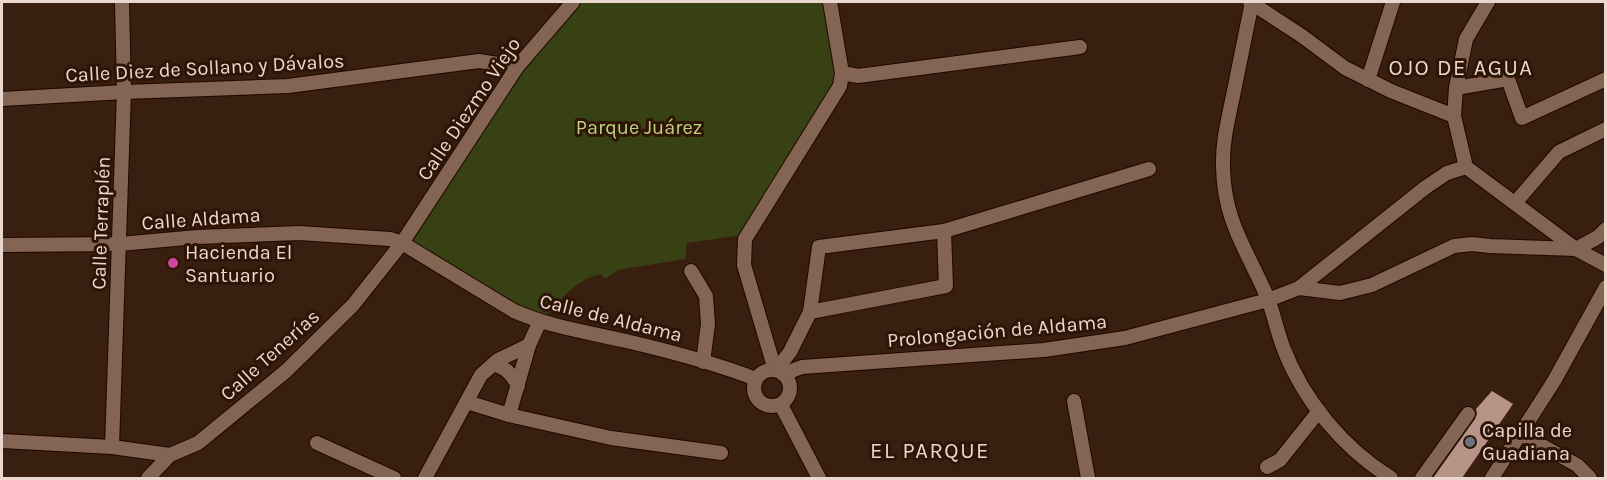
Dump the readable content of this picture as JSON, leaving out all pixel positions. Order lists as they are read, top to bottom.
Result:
{
  "streets": {
    "street": [
      "Calle Diez de Sollano y Dávalos",
      "Calle Diezmo Viejo",
      "Calle Aldama",
      "Calle Terraplén",
      "Calle de Aldama",
      "Prolongación de Aldama",
      "Calle Tenerías"
    ]
  },
  "crossings": [
    ["Calle Diez de Sollano y Dávalos", "Calle Diezmo Viejo"],
    ["Calle Diez de Sollano y Dávalos", "Calle Terraplén"],
    ["Calle Diezmo Viejo", "Calle Aldama"],
    ["Calle Diezmo Viejo", "Calle de Aldama"],
    ["Calle Diezmo Viejo", "Calle Tenerías"],
    ["Calle Aldama", "Calle Terraplén"],
    ["Calle Aldama", "Calle de Aldama"],
    ["Calle Aldama", "Calle Tenerías"],
    ["Calle de Aldama", "Prolongación de Aldama"],
    ["Calle de Aldama", "Calle Tenerías"]
  ],
  "districts": ["OJO DE AGUA", "EL PARQUE"],
  "parks": ["Parque Juárez"],
  "places": ["Hacienda El Santuario", "Capilla de Guadiana"]
}
